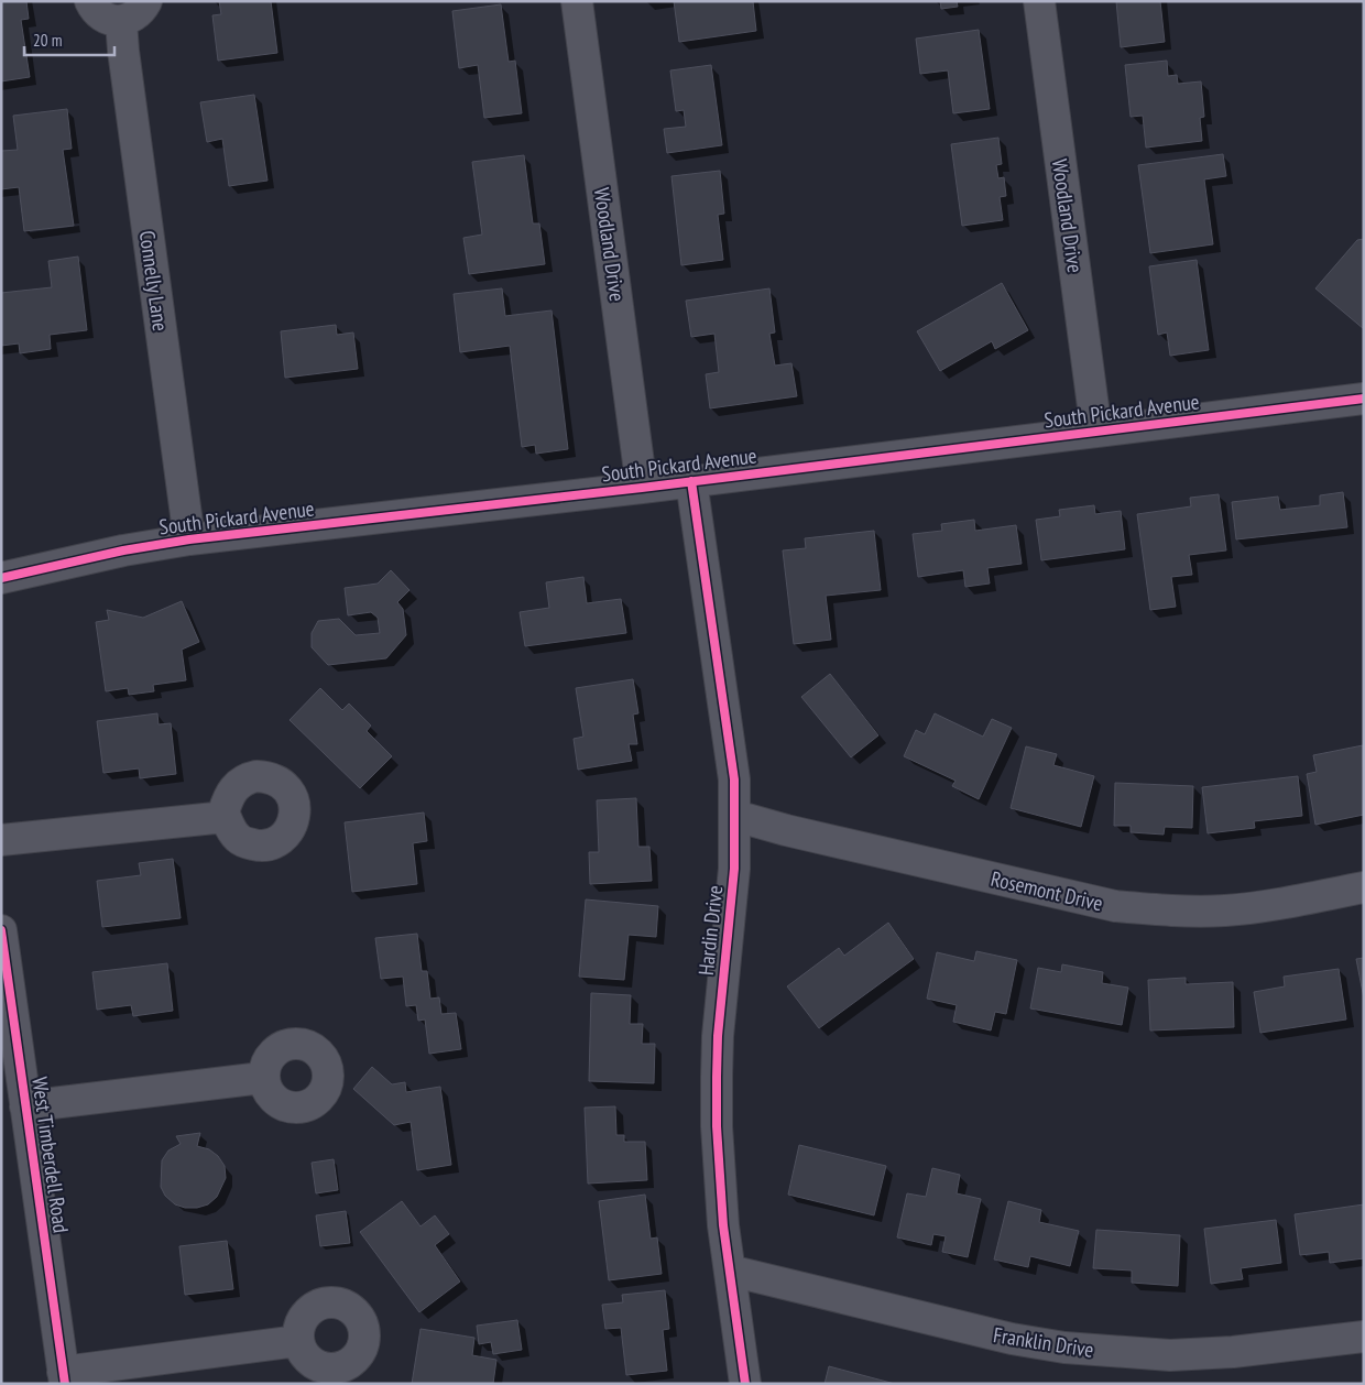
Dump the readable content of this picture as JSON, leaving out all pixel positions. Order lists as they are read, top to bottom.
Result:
{
  "streets": {
    "street": [
      "Woodland Drive",
      "Connelly Lane",
      "South Pickard Avenue",
      "Rosemont Drive",
      "Hardin Drive",
      "West Timberdell Road",
      "Franklin Drive"
    ]
  },
  "crossings": [
    ["Woodland Drive", "South Pickard Avenue"],
    ["Connelly Lane", "South Pickard Avenue"],
    ["South Pickard Avenue", "Hardin Drive"],
    ["Rosemont Drive", "Hardin Drive"],
    ["Hardin Drive", "Franklin Drive"]
  ],
  "scale_bar": "20 m"
}
